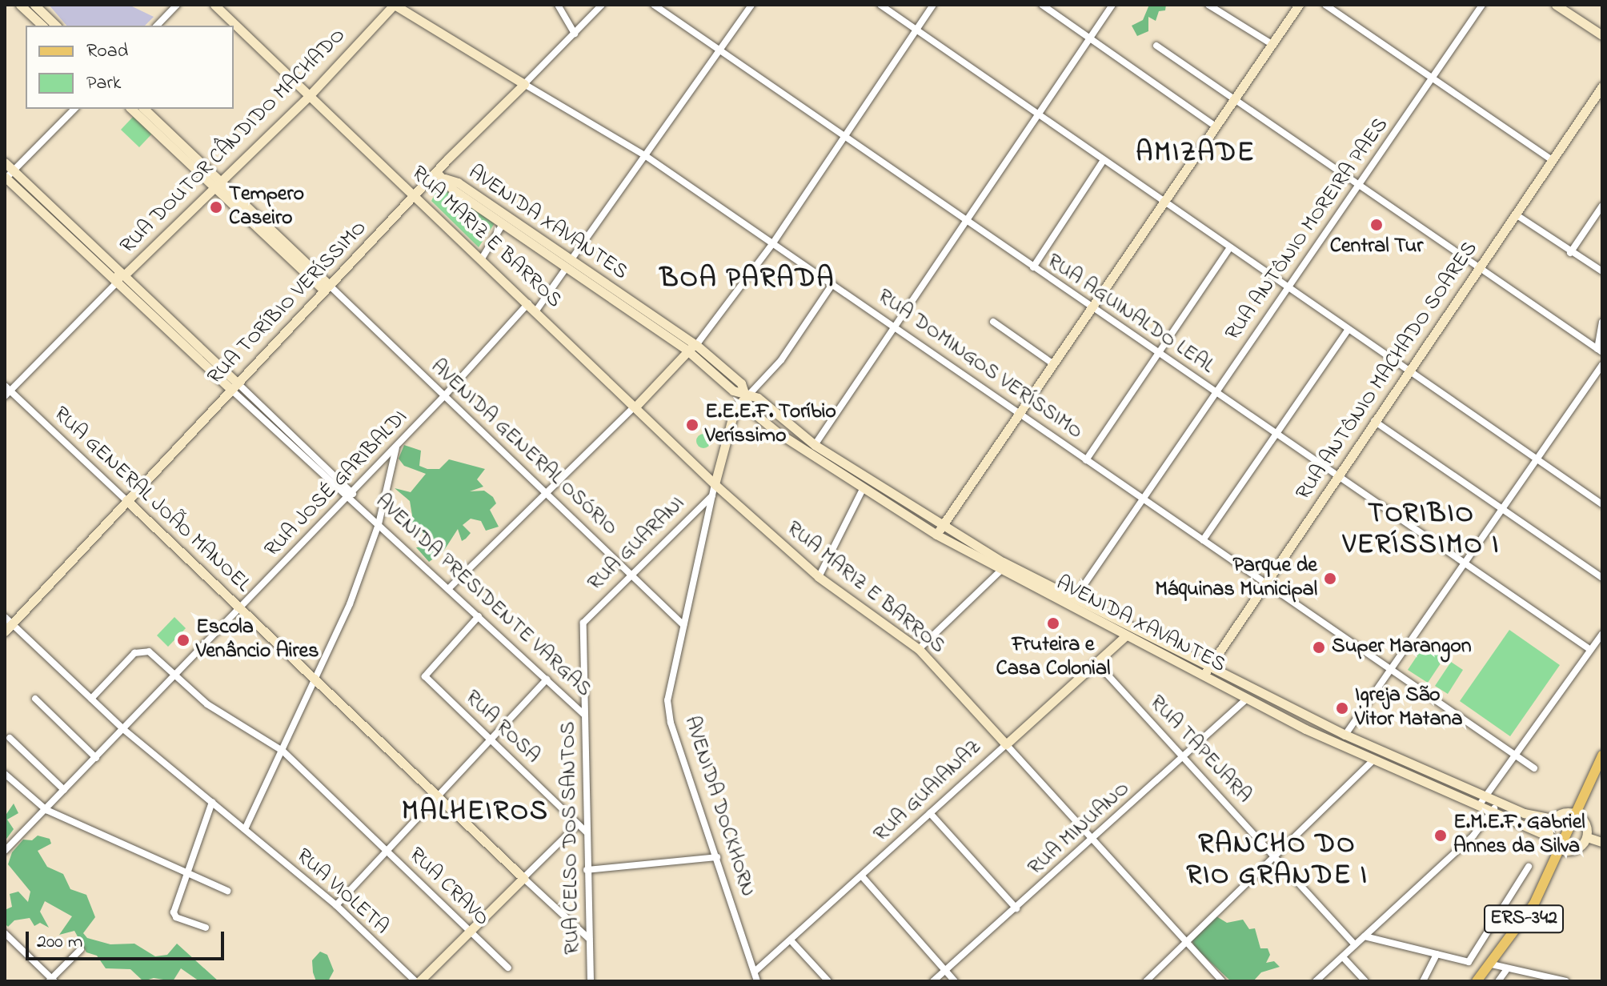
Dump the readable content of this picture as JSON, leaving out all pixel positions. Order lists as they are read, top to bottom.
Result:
{
  "streets": {
    "main road": ["ERS-342"],
    "street": [
      "RUA DOUTOR CÂNDIDO MACHADO",
      "AVENIDA XAVANTES",
      "RUA ANTÔNIO MOREIRA PAES",
      "RUA MARIZ E BARROS",
      "RUA TORÍBIO VERÍSSIMO",
      "RUA AGUINALDO LEAL",
      "RUA DOMINGOS VERÍSSIMO",
      "RUA ANTÔNIO MACHADO SOARES",
      "AVENIDA GENERAL OSÓRIO",
      "RUA JOSÉ GARIBALDI",
      "RUA GENERAL JOÃO MANOEL",
      "RUA GUARANI",
      "AVENIDA PRESIDENTE VARGAS",
      "RUA ROSA",
      "RUA TAPEJARA",
      "RUA GUAIANAZ",
      "AVENIDA DOCKHORN",
      "RUA MINUANO",
      "RUA CELSO DOS SANTOS",
      "RUA CRAVO",
      "RUA VIOLETA"
    ]
  },
  "crossings": [
    ["RUA DOUTOR CÂNDIDO MACHADO", "RUA MARIZ E BARROS"],
    ["RUA DOUTOR CÂNDIDO MACHADO", "RUA DOMINGOS VERÍSSIMO"],
    ["RUA DOUTOR CÂNDIDO MACHADO", "AVENIDA GENERAL OSÓRIO"],
    ["RUA DOUTOR CÂNDIDO MACHADO", "RUA GENERAL JOÃO MANOEL"],
    ["RUA DOUTOR CÂNDIDO MACHADO", "AVENIDA PRESIDENTE VARGAS"],
    ["AVENIDA XAVANTES", "RUA ANTÔNIO MOREIRA PAES"],
    ["AVENIDA XAVANTES", "RUA TORÍBIO VERÍSSIMO"],
    ["AVENIDA XAVANTES", "RUA ANTÔNIO MACHADO SOARES"],
    ["AVENIDA XAVANTES", "RUA GUAIANAZ"],
    ["AVENIDA XAVANTES", "AVENIDA DOCKHORN"],
    ["AVENIDA XAVANTES", "RUA MINUANO"],
    ["AVENIDA XAVANTES", "ERS-342"],
    ["RUA ANTÔNIO MOREIRA PAES", "RUA AGUINALDO LEAL"],
    ["RUA ANTÔNIO MOREIRA PAES", "RUA DOMINGOS VERÍSSIMO"],
    ["RUA MARIZ E BARROS", "RUA TORÍBIO VERÍSSIMO"],
    ["RUA MARIZ E BARROS", "RUA JOSÉ GARIBALDI"],
    ["RUA MARIZ E BARROS", "RUA GUAIANAZ"],
    ["RUA MARIZ E BARROS", "AVENIDA DOCKHORN"],
    ["RUA MARIZ E BARROS", "RUA MINUANO"],
    ["RUA TORÍBIO VERÍSSIMO", "RUA DOMINGOS VERÍSSIMO"],
    ["RUA TORÍBIO VERÍSSIMO", "AVENIDA GENERAL OSÓRIO"],
    ["RUA TORÍBIO VERÍSSIMO", "RUA GENERAL JOÃO MANOEL"],
    ["RUA TORÍBIO VERÍSSIMO", "AVENIDA PRESIDENTE VARGAS"],
    ["RUA TORÍBIO VERÍSSIMO", "RUA VIOLETA"],
    ["RUA AGUINALDO LEAL", "RUA ANTÔNIO MACHADO SOARES"],
    ["RUA DOMINGOS VERÍSSIMO", "RUA ANTÔNIO MACHADO SOARES"],
    ["AVENIDA GENERAL OSÓRIO", "RUA JOSÉ GARIBALDI"],
    ["AVENIDA GENERAL OSÓRIO", "RUA GUARANI"],
    ["AVENIDA GENERAL OSÓRIO", "AVENIDA DOCKHORN"],
    ["RUA JOSÉ GARIBALDI", "RUA GENERAL JOÃO MANOEL"],
    ["RUA JOSÉ GARIBALDI", "AVENIDA PRESIDENTE VARGAS"],
    ["RUA JOSÉ GARIBALDI", "RUA CRAVO"],
    ["RUA JOSÉ GARIBALDI", "RUA VIOLETA"],
    ["RUA GUARANI", "AVENIDA DOCKHORN"],
    ["RUA GUARANI", "RUA CELSO DOS SANTOS"],
    ["AVENIDA PRESIDENTE VARGAS", "RUA ROSA"],
    ["AVENIDA PRESIDENTE VARGAS", "RUA CELSO DOS SANTOS"],
    ["RUA ROSA", "RUA CELSO DOS SANTOS"],
    ["RUA TAPEJARA", "RUA GUAIANAZ"],
    ["RUA TAPEJARA", "RUA MINUANO"],
    ["RUA GUAIANAZ", "AVENIDA DOCKHORN"],
    ["RUA CRAVO", "RUA VIOLETA"]
  ],
  "districts": [
    "AMIZADE",
    "BOA PARADA",
    "TORIBIO VERÍSSIMO I",
    "MALHEIROS",
    "RANCHO DO RIO GRANDE I"
  ],
  "places": [
    "Tempero Caseiro",
    "Central Tur",
    "E.E.E.F. Toríbio Veríssimo",
    "Parque de Máquinas Municipal",
    "Fruteira e Casa Colonial",
    "Escola Venâncio Aires",
    "Super Marangon",
    "Igreja São Vitor Matana",
    "E.M.E.F. Gabriel Annes da Silva"
  ],
  "legend": ["Road", "Park"],
  "scale_bar": "200 m"
}
